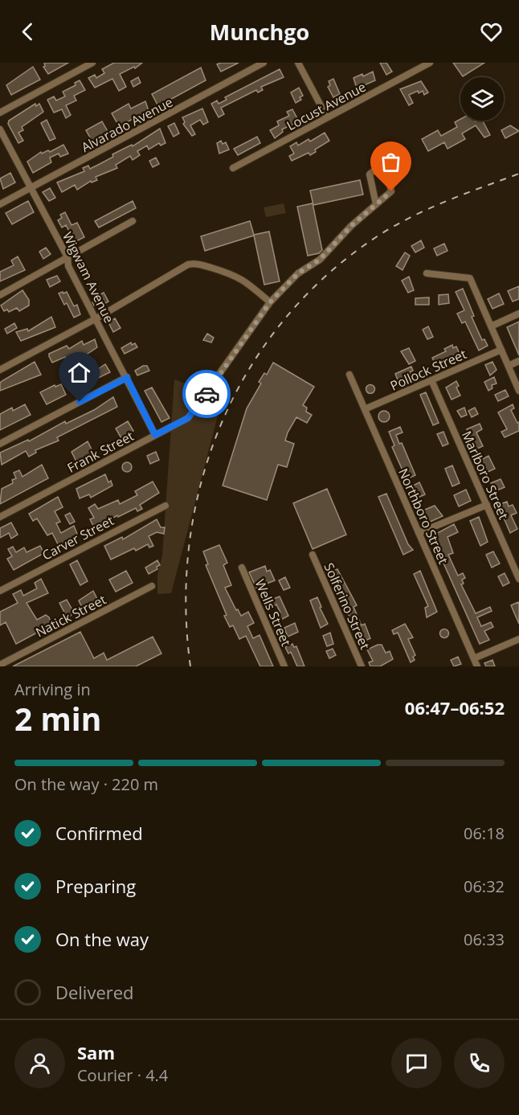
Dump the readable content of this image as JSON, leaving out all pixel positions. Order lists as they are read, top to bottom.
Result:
{
  "streets": {
    "street": [
      "Locust Avenue",
      "Alvarado Avenue",
      "Wigwam Avenue",
      "Pollock Street",
      "Frank Street",
      "Marlboro Street",
      "Northboro Street",
      "Carver Street",
      "Solferino Street",
      "Wells Street",
      "Natick Street"
    ]
  },
  "crossings": [
    ["Alvarado Avenue", "Wigwam Avenue"],
    ["Wigwam Avenue", "Frank Street"],
    ["Pollock Street", "Marlboro Street"],
    ["Pollock Street", "Northboro Street"]
  ],
  "page": {
    "header": "Munchgo",
    "heading": ["2 min", "Arriving in", "06:47–06:52"],
    "panel": ["Sam", "Courier · 4.4"],
    "bar": "On the way · 220 m",
    "list": [
      ["Confirmed", "06:18"],
      ["Preparing", "06:32"],
      ["On the way", "06:33"],
      "Delivered"
    ]
  }
}
